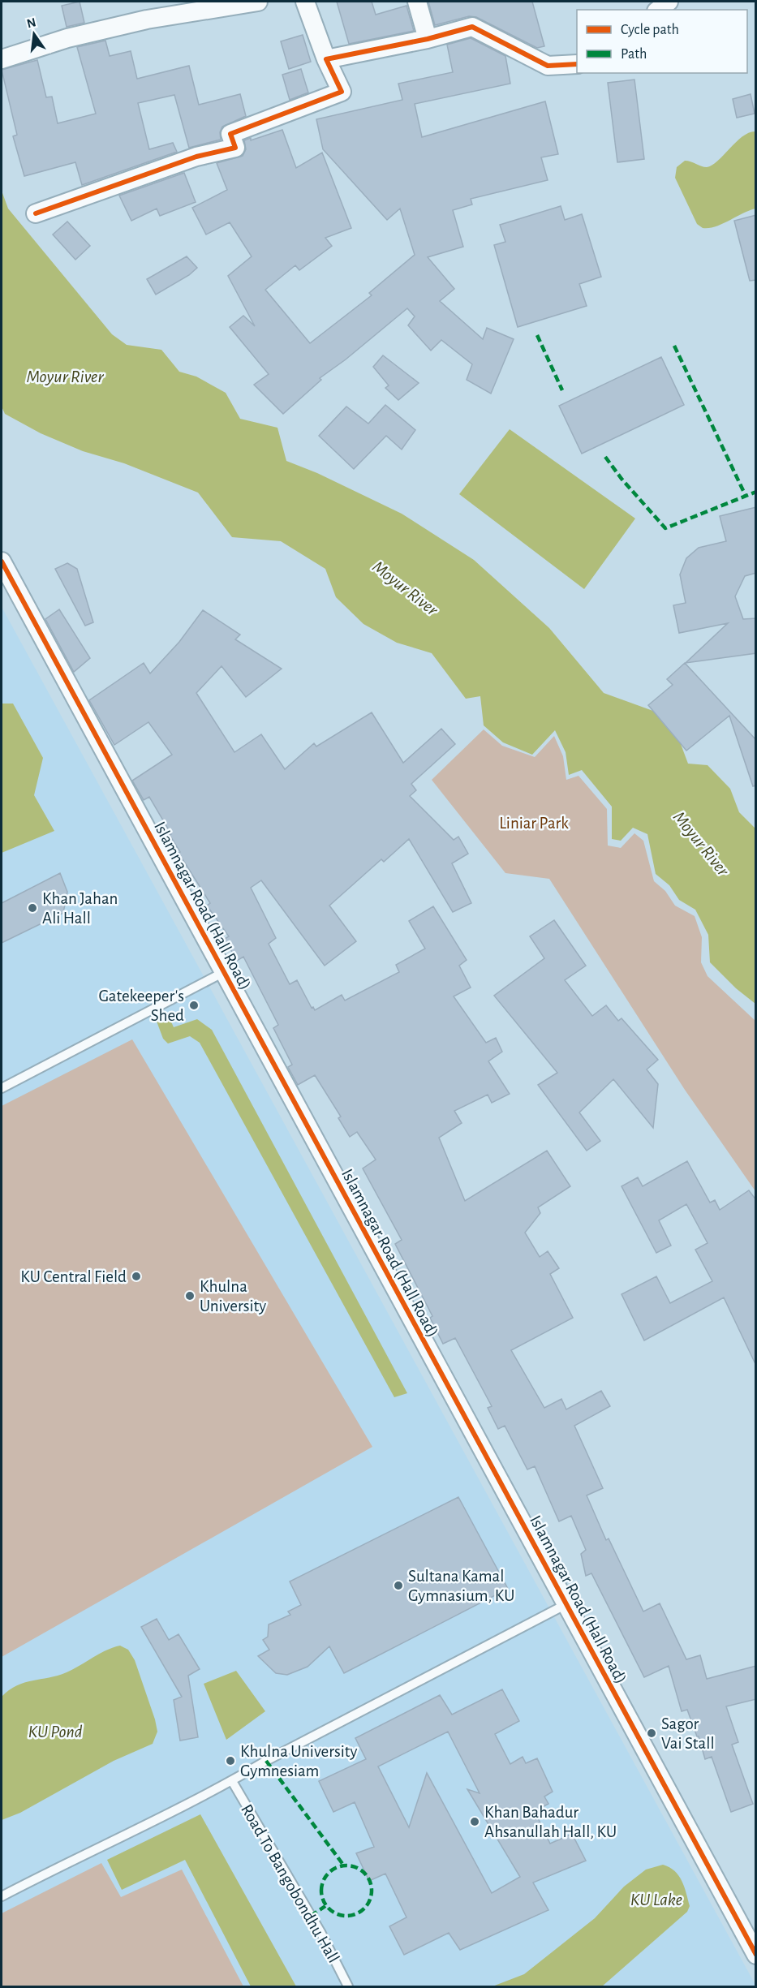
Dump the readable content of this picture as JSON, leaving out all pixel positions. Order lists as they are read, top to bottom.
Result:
{
  "streets": {
    "street": ["Islamnagar Road (Hall Road)"],
    "lane": ["Road To Bangobondhu Hall"]
  },
  "water": ["Moyur River", "KU Pond", "KU Lake"],
  "parks": ["Liniar Park"],
  "places": [
    "Khan Jahan Ali Hall",
    "Gatekeeper's Shed",
    "KU Central Field",
    "Khulna University",
    "Sultana Kamal Gymnasium, KU",
    "Sagor Vai Stall",
    "Khulna University Gymnesiam",
    "Khan Bahadur Ahsanullah Hall, KU"
  ],
  "legend": ["Cycle path", "Path"],
  "north": "top"
}
